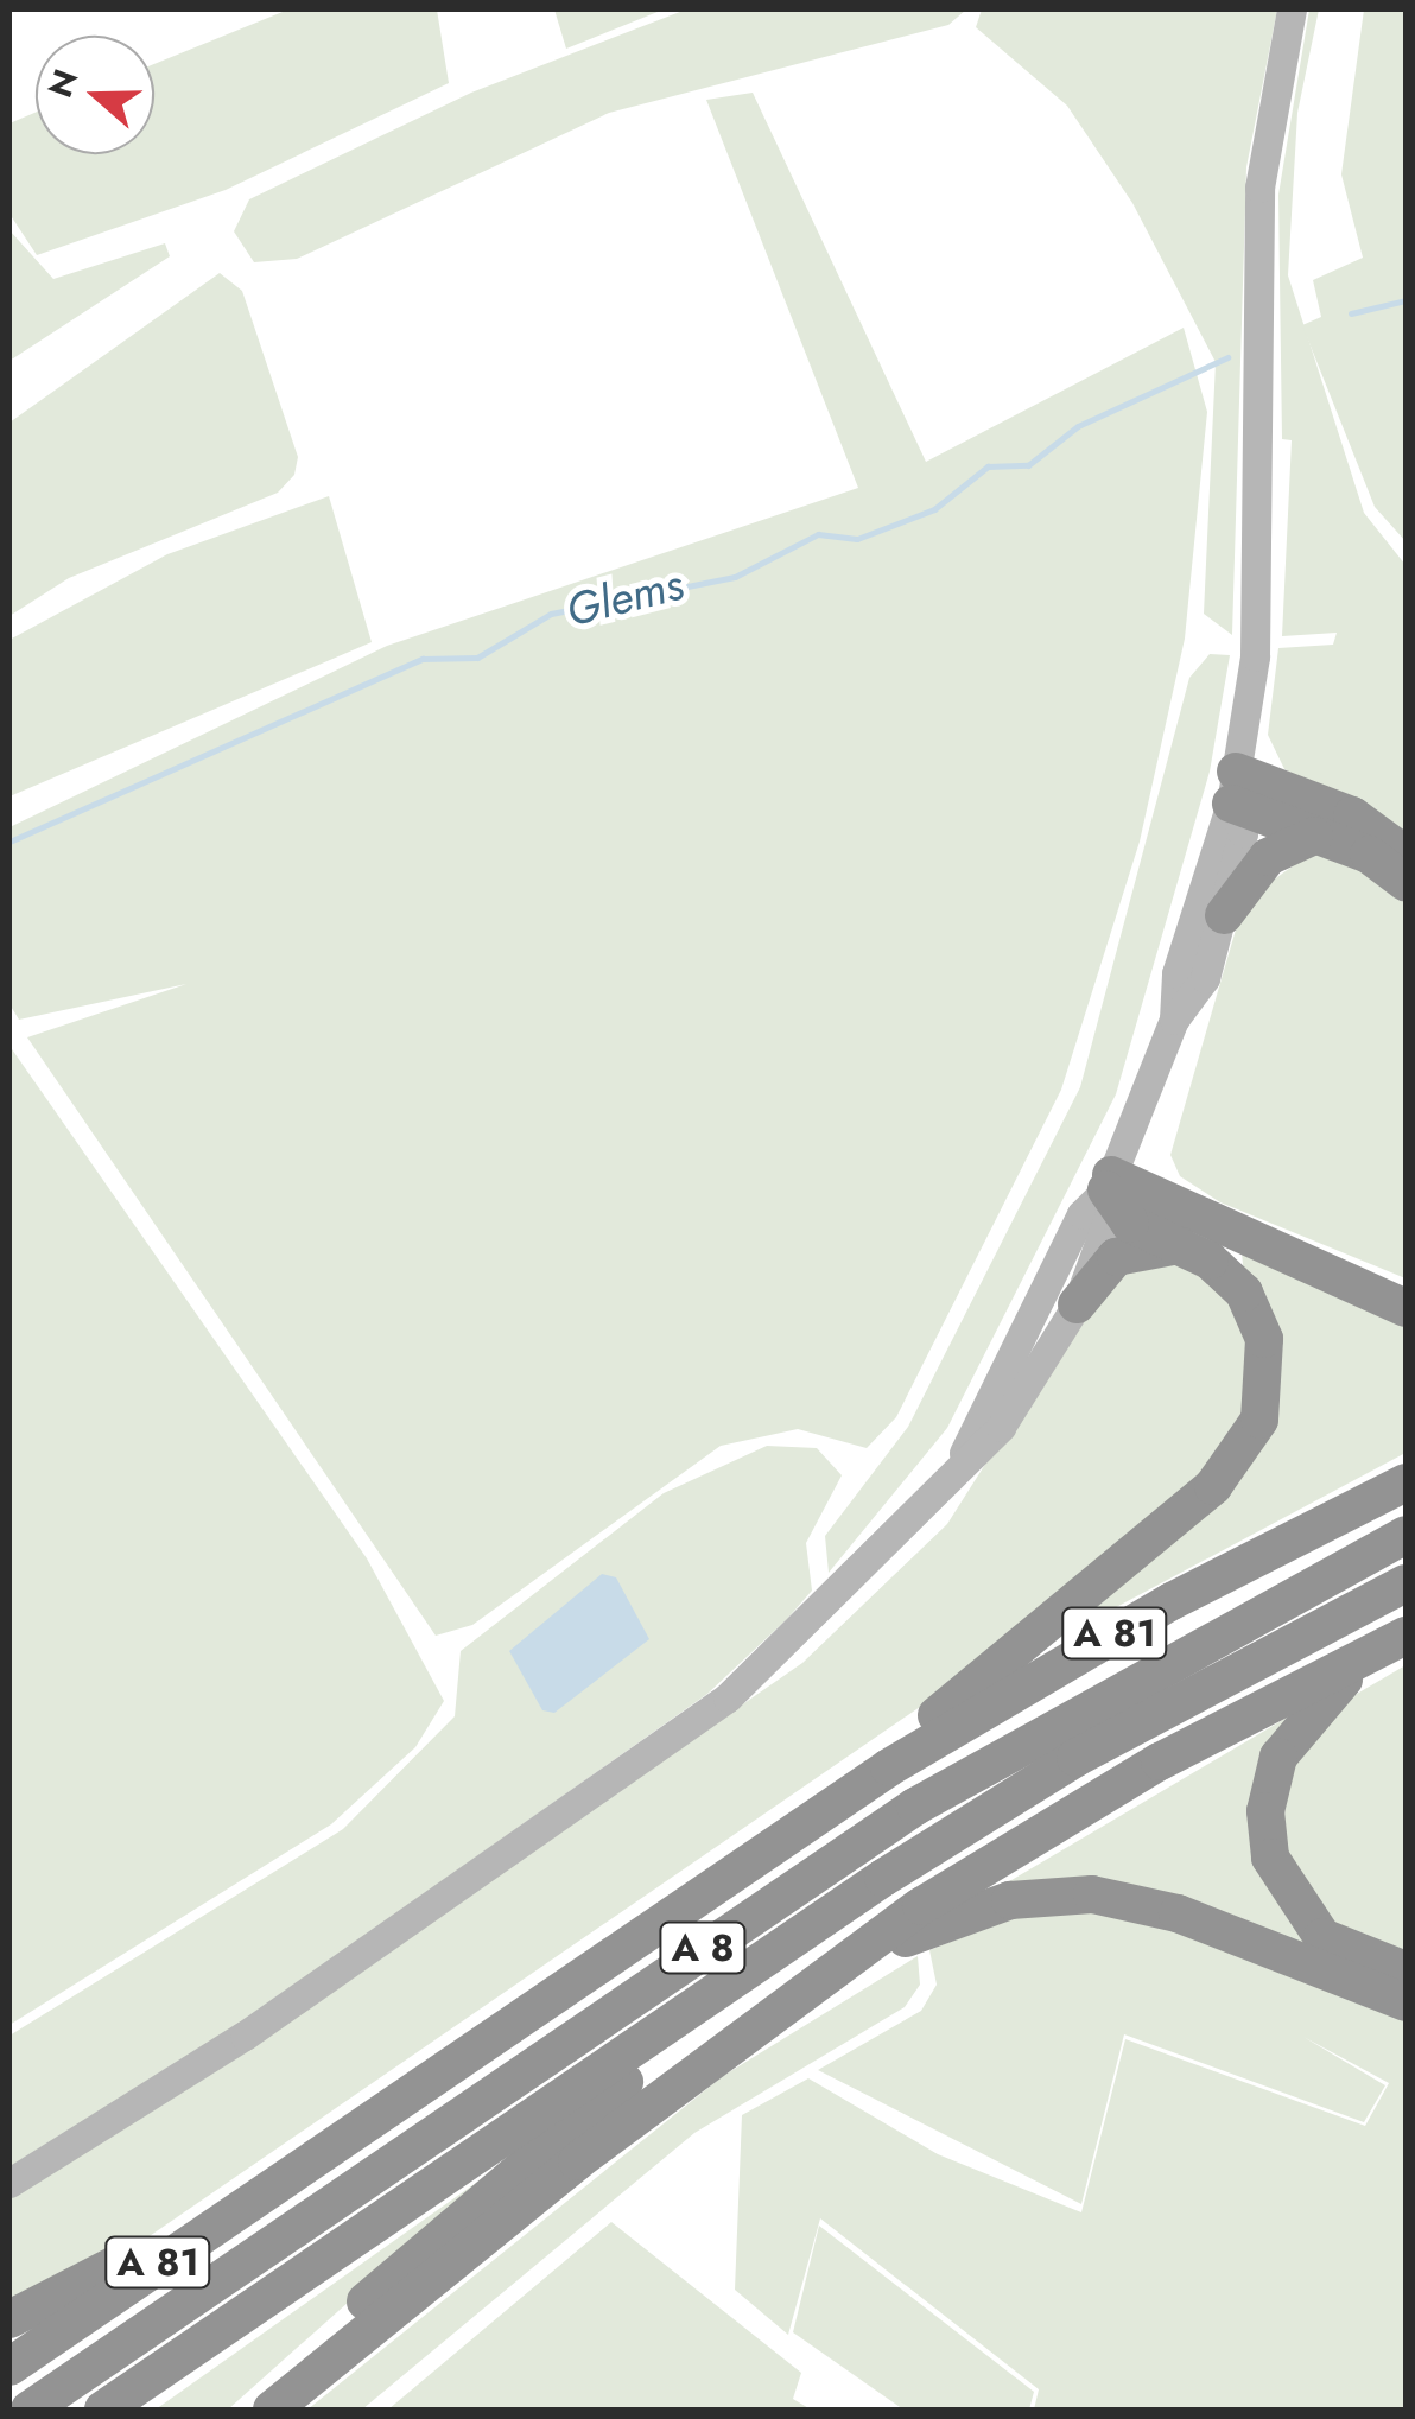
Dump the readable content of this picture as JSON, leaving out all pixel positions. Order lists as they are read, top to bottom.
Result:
{
  "streets": {
    "highway": ["A 81", "A 8"]
  },
  "water": ["Glems"],
  "north": "left"
}
